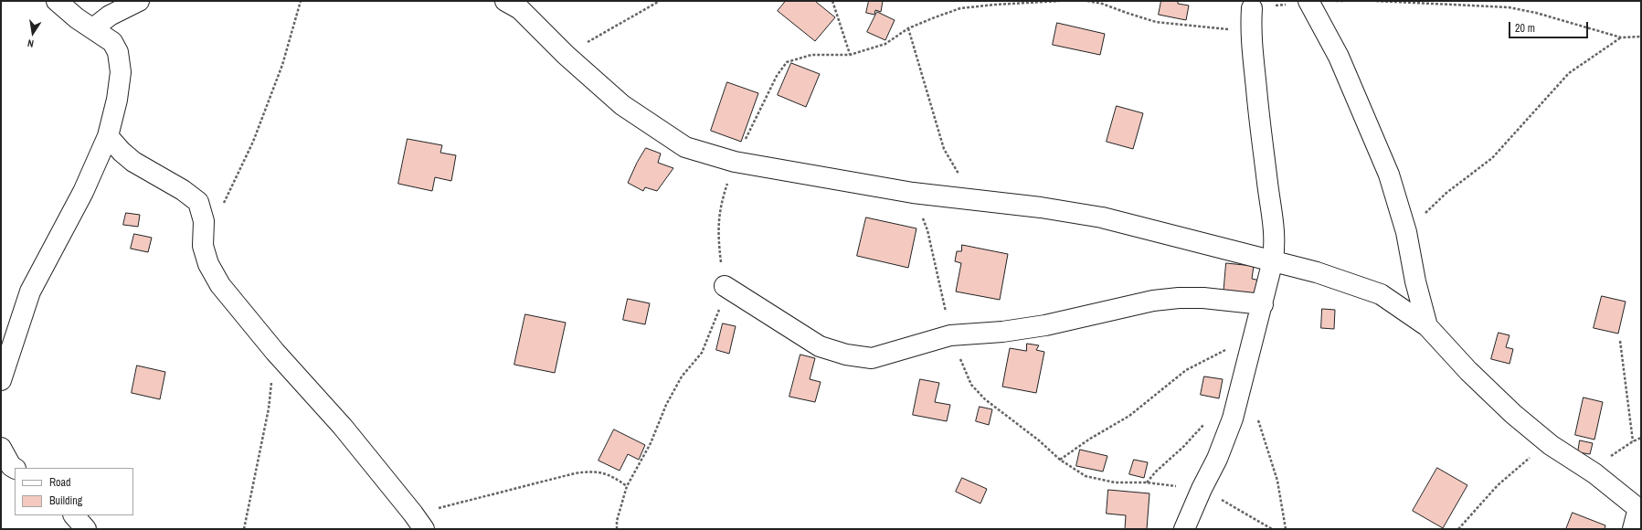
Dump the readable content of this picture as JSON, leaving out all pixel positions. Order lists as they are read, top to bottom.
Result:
{
  "legend": ["Road", "Building"],
  "scale_bar": "20 m",
  "north": "bottom"
}
